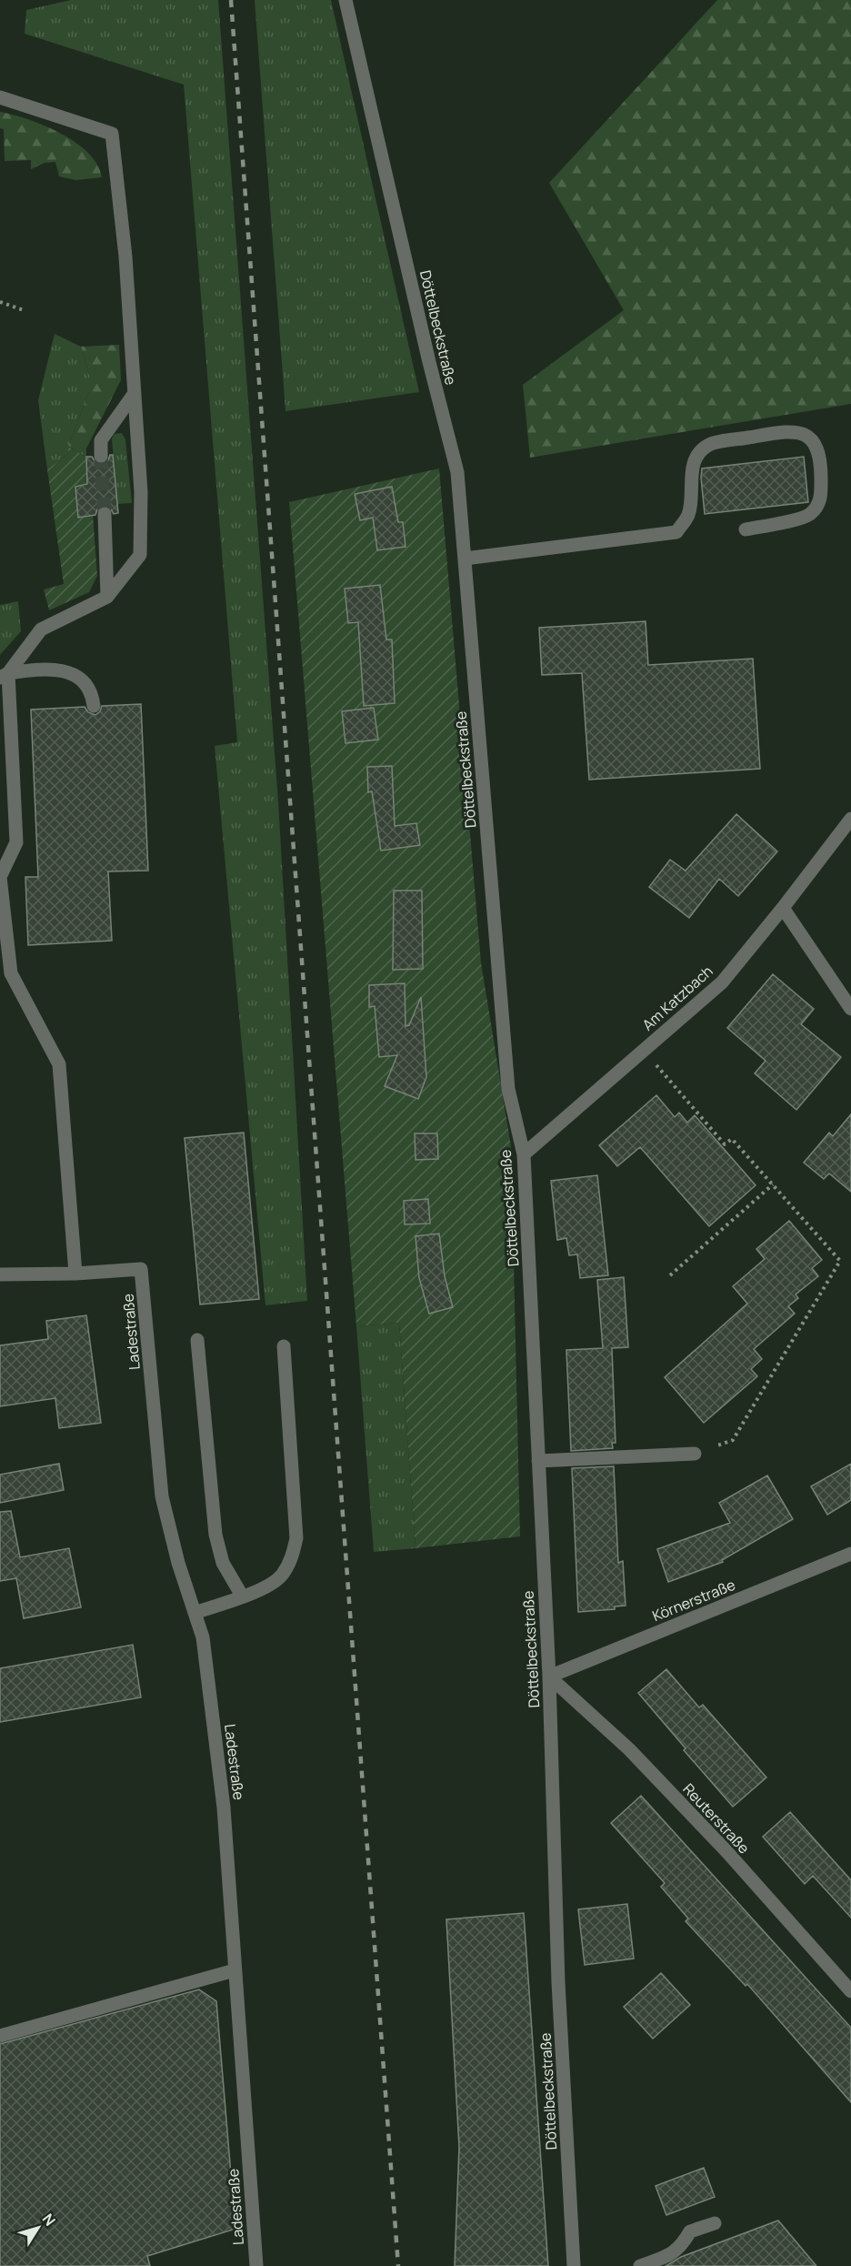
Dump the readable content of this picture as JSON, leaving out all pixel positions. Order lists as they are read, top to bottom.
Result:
{
  "streets": {
    "street": [
      "Döttelbeckstraße",
      "Am Katzbach",
      "Ladestraße",
      "Körnerstraße",
      "Reuterstraße"
    ]
  },
  "crossings": [
    ["Döttelbeckstraße", "Am Katzbach"],
    ["Döttelbeckstraße", "Körnerstraße"],
    ["Döttelbeckstraße", "Reuterstraße"],
    ["Körnerstraße", "Reuterstraße"]
  ],
  "north": "top right"
}
